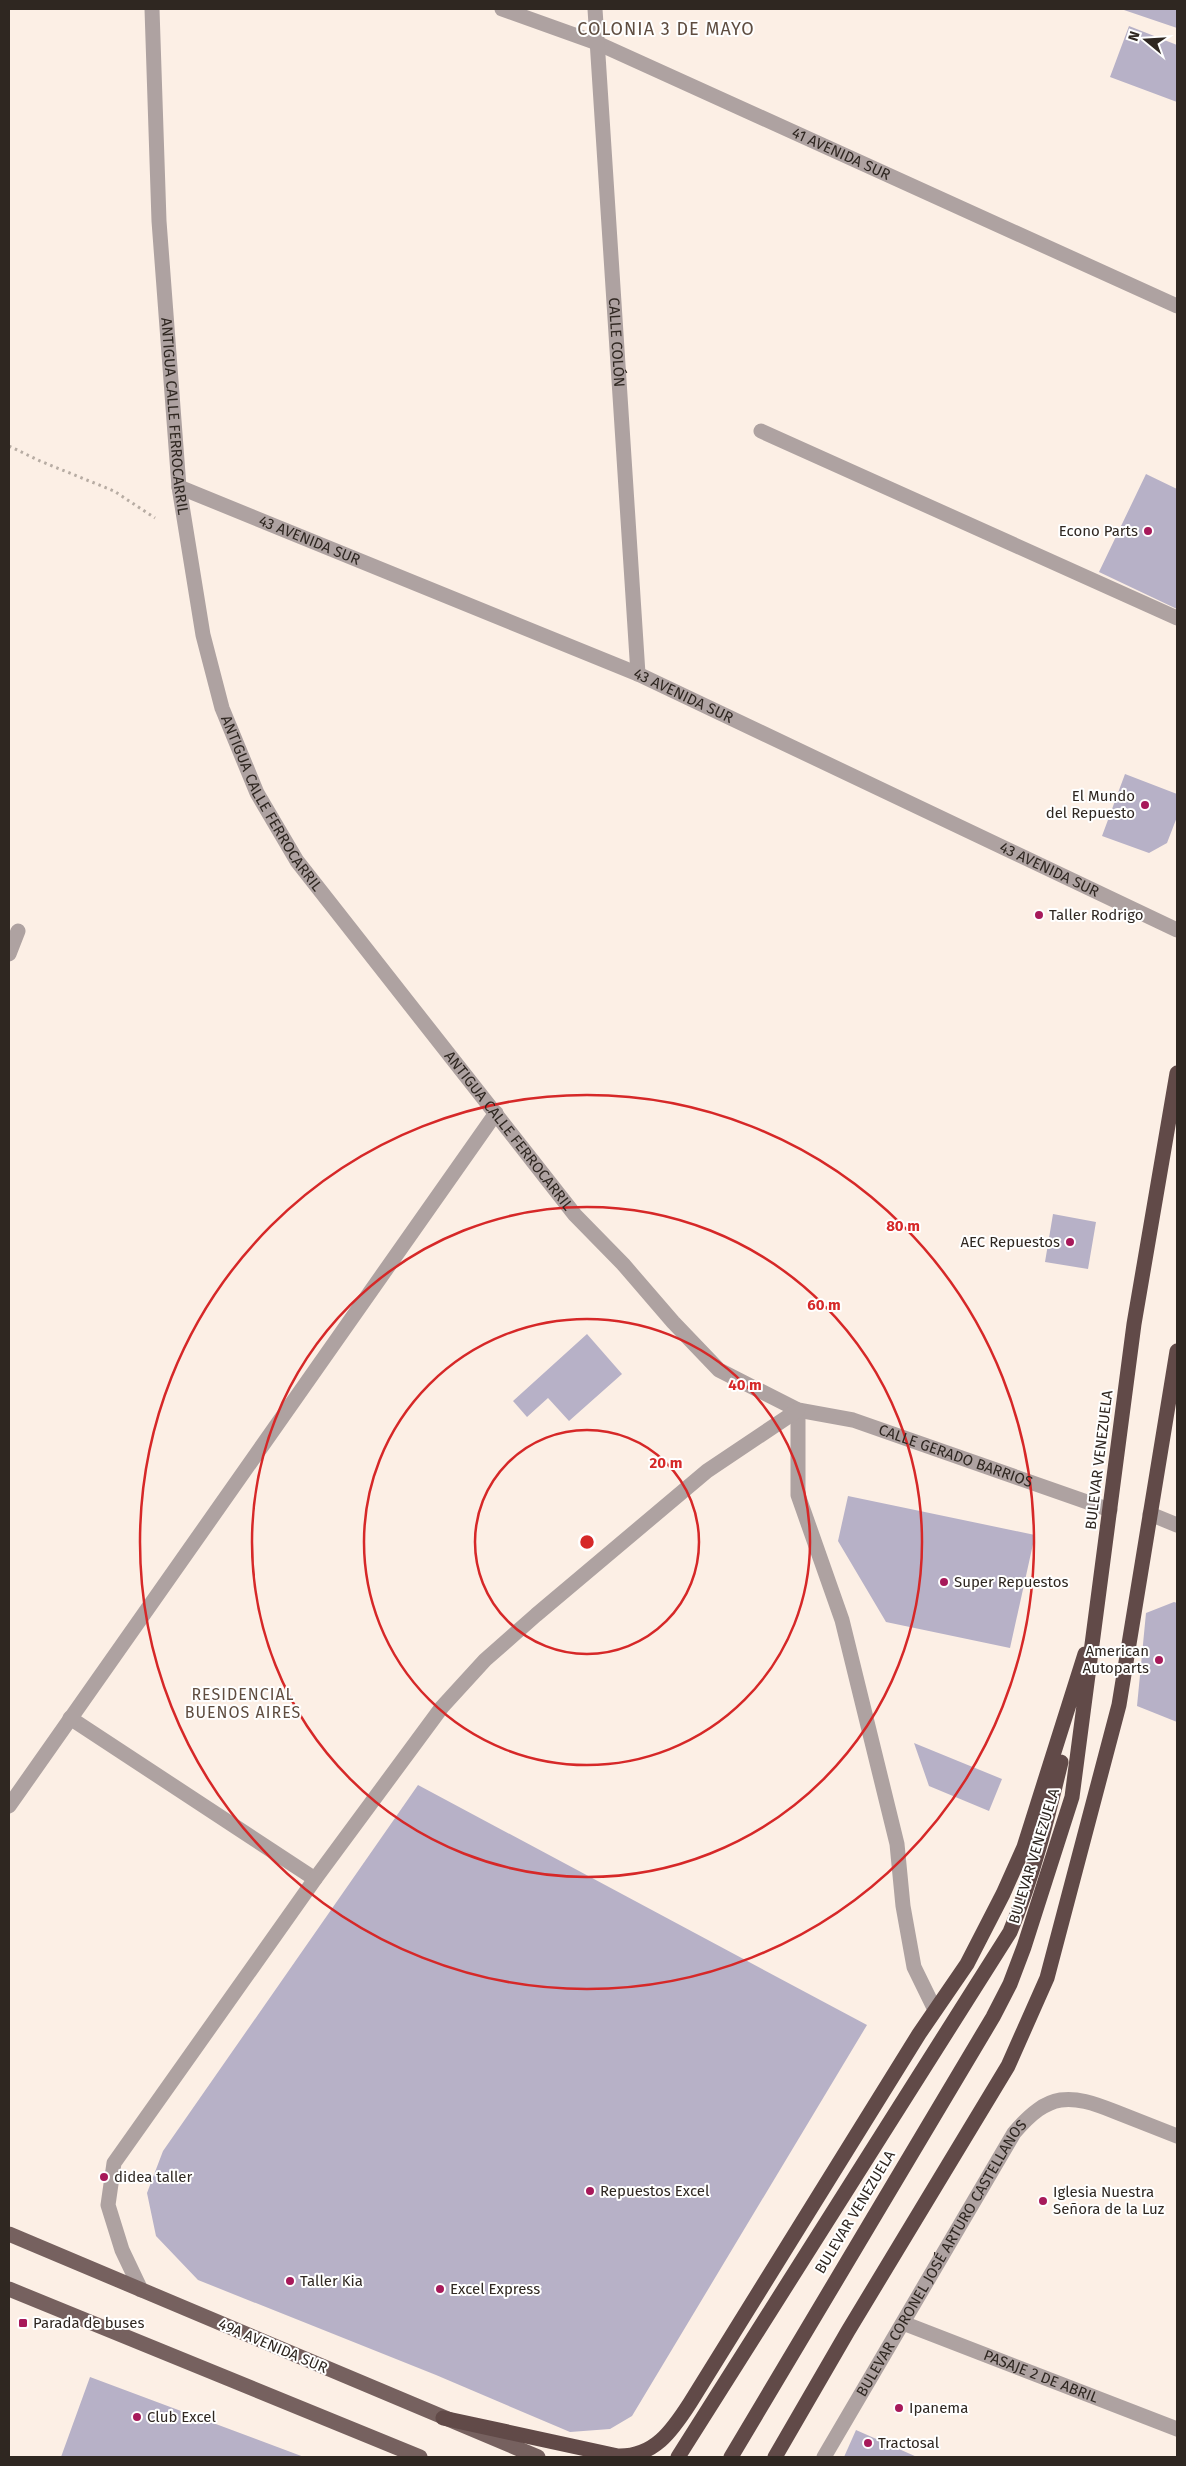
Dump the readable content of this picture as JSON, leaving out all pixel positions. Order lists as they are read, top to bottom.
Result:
{
  "streets": {
    "highway": ["BULEVAR VENEZUELA"],
    "main road": ["49A AVENIDA SUR"],
    "street": [
      "41 AVENIDA SUR",
      "CALLE COLÓN",
      "ANTIGUA CALLE FERROCARRIL",
      "43 AVENIDA SUR",
      "CALLE GERADO BARRIOS",
      "BULEVAR CORONEL JOSÉ ARTURO CASTELLANOS",
      "PASAJE 2 DE ABRIL"
    ]
  },
  "crossings": [
    ["41 AVENIDA SUR", "CALLE COLÓN"],
    ["CALLE COLÓN", "43 AVENIDA SUR"],
    ["ANTIGUA CALLE FERROCARRIL", "43 AVENIDA SUR"],
    ["ANTIGUA CALLE FERROCARRIL", "CALLE GERADO BARRIOS"],
    ["CALLE GERADO BARRIOS", "BULEVAR VENEZUELA"],
    ["BULEVAR CORONEL JOSÉ ARTURO CASTELLANOS", "PASAJE 2 DE ABRIL"]
  ],
  "districts": ["COLONIA 3 DE MAYO", "RESIDENCIAL BUENOS AIRES"],
  "places": {
    "other": [
      "Econo Parts",
      "El Mundo del Repuesto",
      "Taller Rodrigo",
      "AEC Repuestos",
      "Super Repuestos",
      "American Autoparts",
      "didea taller",
      "Repuestos Excel",
      "Iglesia Nuestra Señora de la Luz",
      "Taller Kia",
      "Excel Express",
      "Ipanema",
      "Club Excel",
      "Tractosal"
    ],
    "transit": ["Parada de buses"]
  },
  "north": "left",
  "rings": [
    "80 m",
    "60 m",
    "40 m",
    "20 m"
  ]
}
